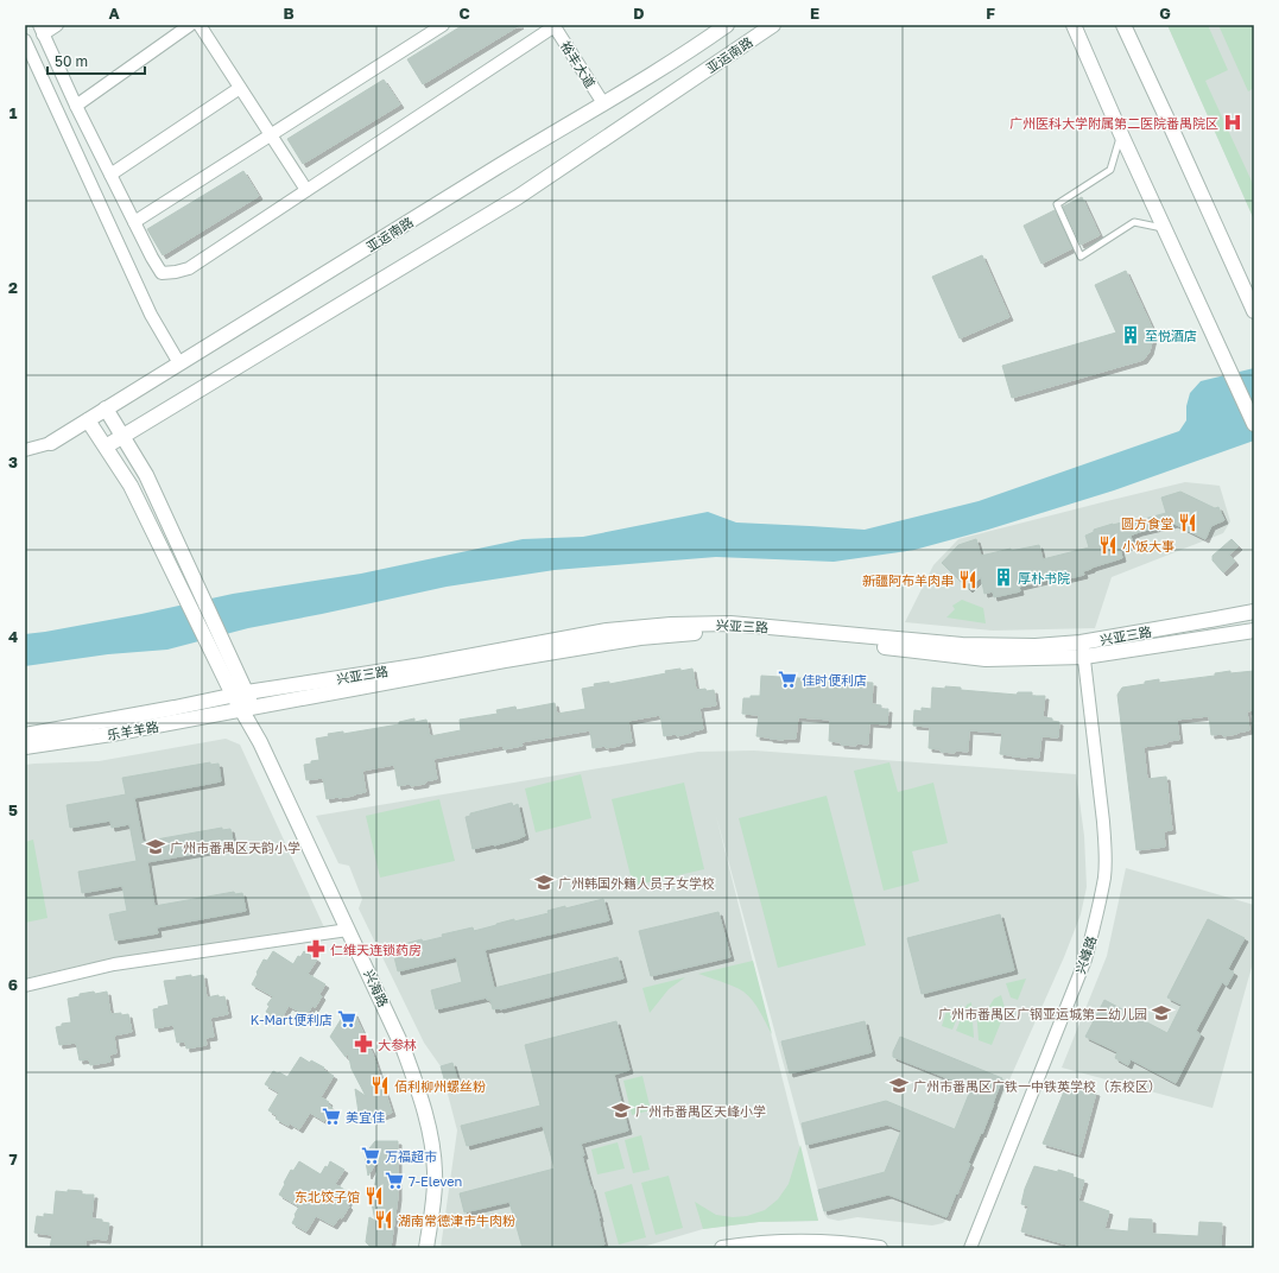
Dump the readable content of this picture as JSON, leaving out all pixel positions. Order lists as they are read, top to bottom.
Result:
{
  "streets": {
    "street": [
      "亚运南路",
      "裕丰大道",
      "兴亚三路",
      "乐羊羊路",
      "兴峰路",
      "兴海路"
    ]
  },
  "crossings": [
    ["亚运南路", "裕丰大道"],
    ["兴亚三路", "乐羊羊路"],
    ["兴亚三路", "兴峰路"],
    ["兴亚三路", "兴海路"],
    ["乐羊羊路", "兴海路"]
  ],
  "places": {
    "hospital": ["广州医科大学附属第二医院番禺院区"],
    "building": ["至悦酒店", "厚朴书院"],
    "restaurant": [
      "圆方食堂",
      "小饭大事",
      "新疆阿布羊肉串",
      "佰利柳州螺丝粉",
      "东北饺子馆",
      "湖南常德津市牛肉粉"
    ],
    "supermarket": [
      "佳时便利店",
      "K-Mart便利店",
      "美宜佳",
      "万福超市",
      "7-Eleven"
    ],
    "school or university": [
      "广州市番禺区天韵小学",
      "广州韩国外籍人员子女学校",
      "广州市番禺区广钢亚运城第二幼儿园",
      "广州市番禺区广铁一中铁英学校（东校区）",
      "广州市番禺区天峰小学"
    ],
    "pharmacy": ["仁维天连锁药房", "大参林"]
  },
  "scale_bar": "50 m",
  "grid": {
    "columns": [
      "A",
      "B",
      "C",
      "D",
      "E",
      "F",
      "G"
    ],
    "rows": [
      "1",
      "2",
      "3",
      "4",
      "5",
      "6",
      "7"
    ]
  }
}
